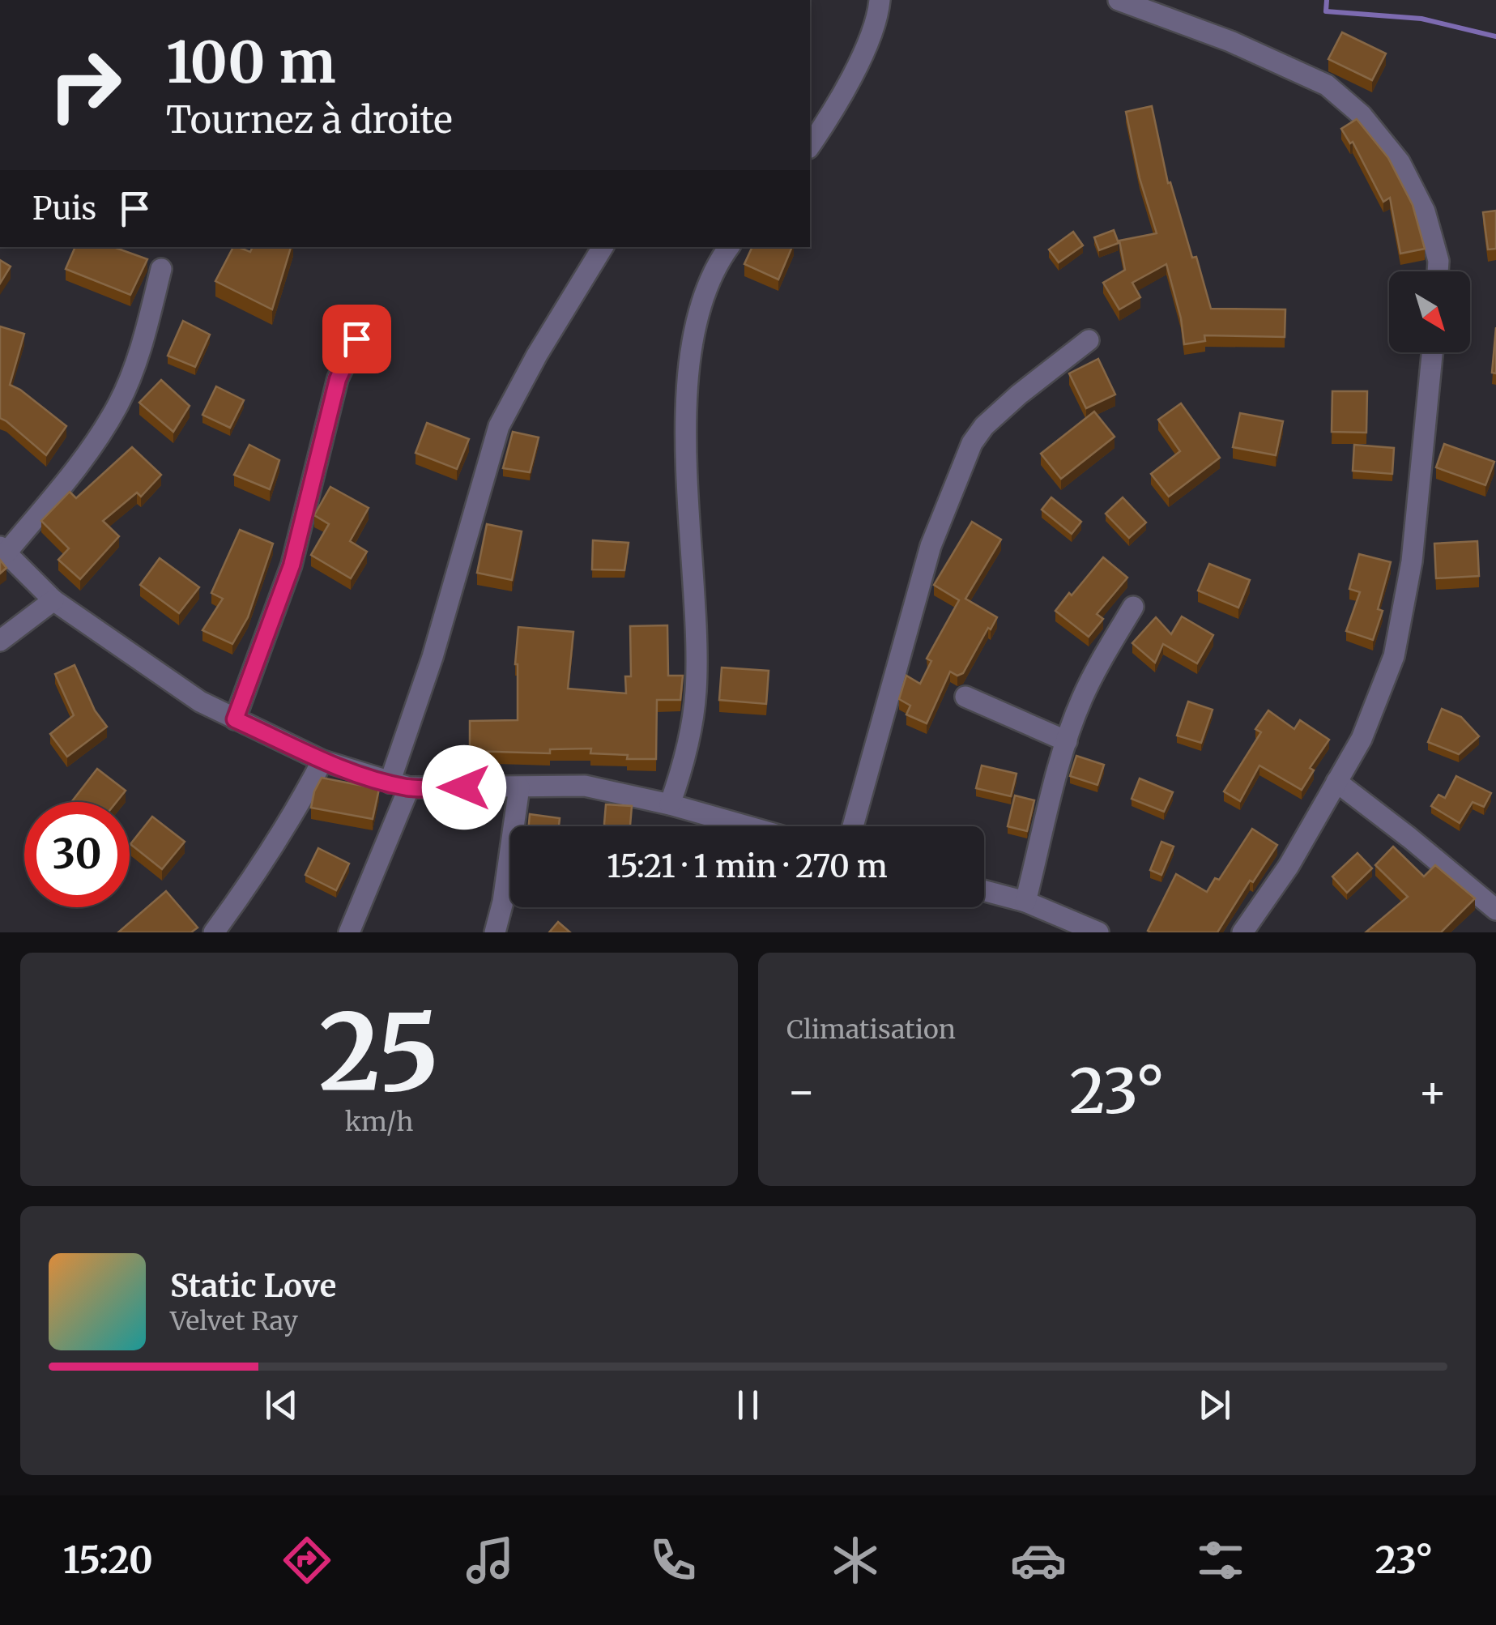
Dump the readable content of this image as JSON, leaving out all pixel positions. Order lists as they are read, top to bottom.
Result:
{
  "north": "bottom right",
  "page": {
    "turn": ["100 m", "Tournez à droite"],
    "then": "Puis",
    "limit": "30",
    "trip": "15:21 · 1 min · 270 m",
    "tile": [
      ["25", "km/h"],
      "Climatisation"
    ],
    "heat": ["−", "23°", "+"],
    "song": ["Static Love", "Velvet Ray"],
    "tabs": ["15:20", "23°"]
  }
}
